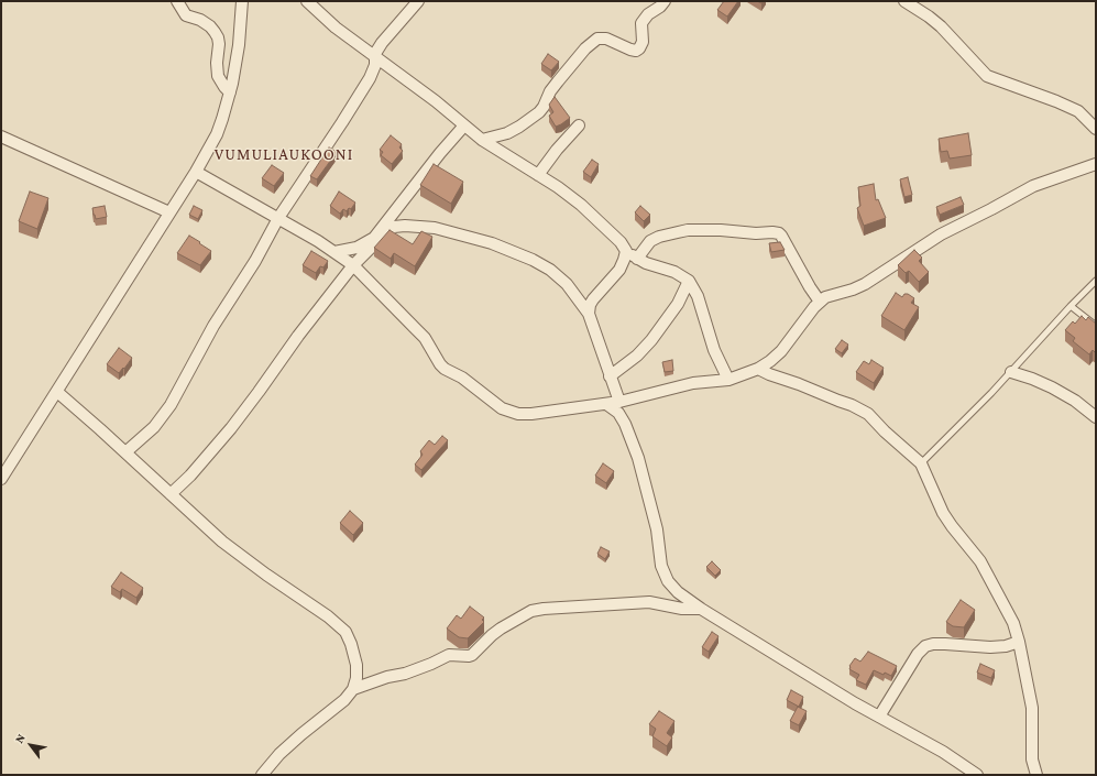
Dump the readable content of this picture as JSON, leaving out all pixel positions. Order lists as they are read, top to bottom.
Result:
{
  "districts": ["VUMULIAUKOONI"],
  "north": "top left"
}
